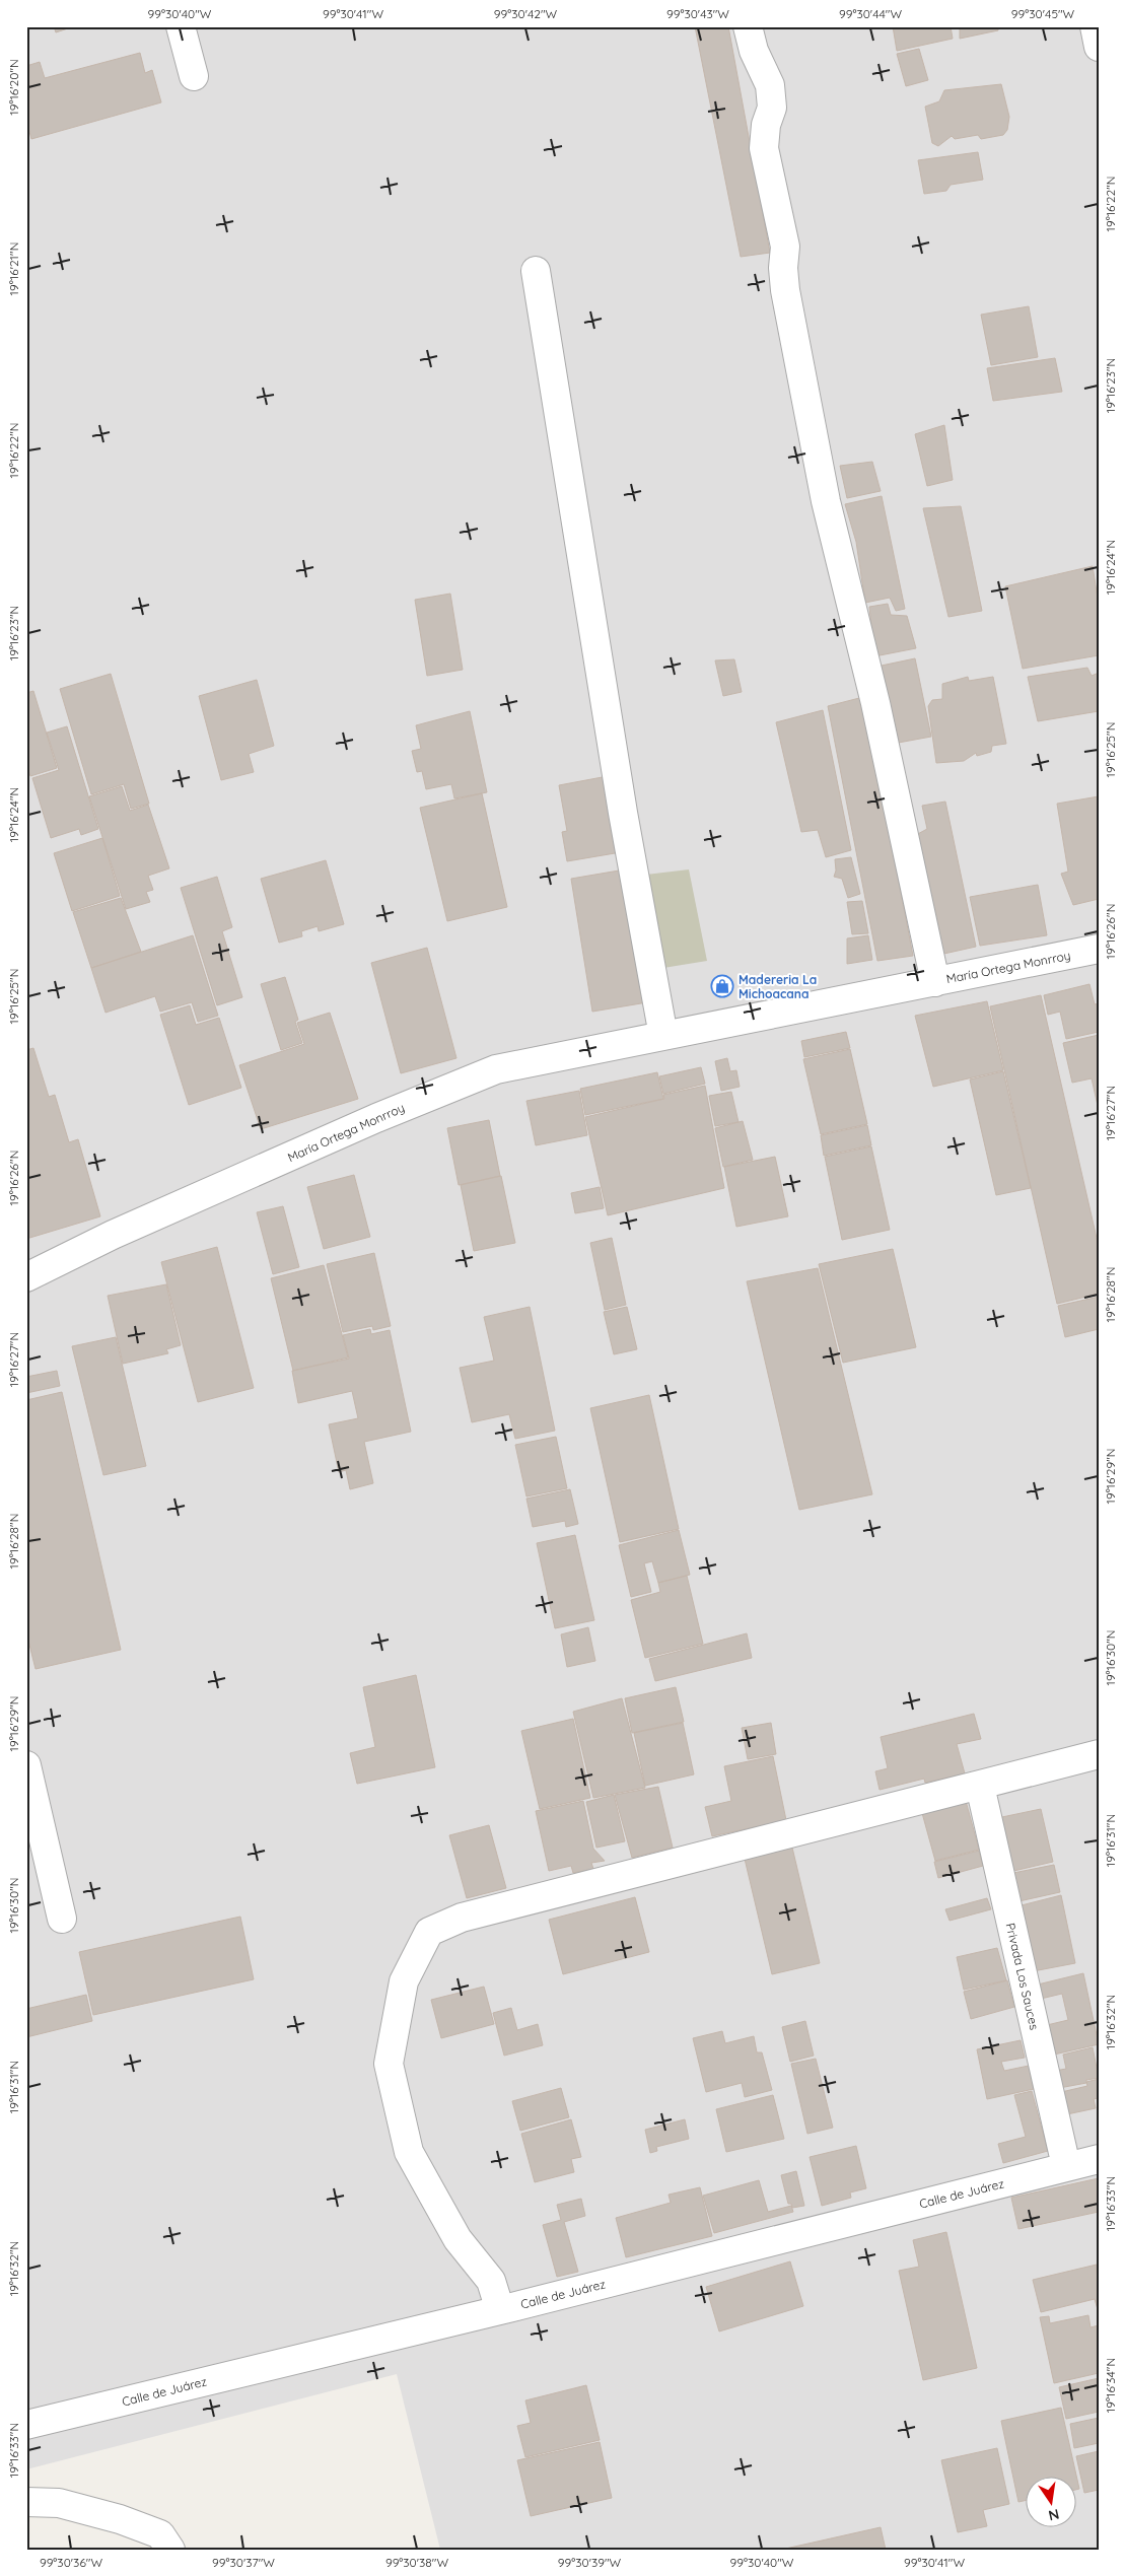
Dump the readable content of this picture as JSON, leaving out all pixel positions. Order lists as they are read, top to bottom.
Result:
{
  "streets": {
    "street": ["María Ortega Monrroy", "Privada Los Sauces", "Calle de Juárez"]
  },
  "crossings": [
    ["Privada Los Sauces", "Calle de Juárez"]
  ],
  "places": {
    "shop": ["Madereria La Michoacana"]
  },
  "north": "bottom",
  "coordinates": [
    "99°30'40\"W",
    "99°30'41\"W",
    "99°30'42\"W",
    "99°30'43\"W",
    "99°30'44\"W",
    "99°30'45\"W",
    "19°16'20\"N",
    "19°16'22\"N",
    "19°16'21\"N",
    "19°16'23\"N",
    "19°16'24\"N",
    "19°16'25\"N",
    "19°16'26\"N",
    "19°16'27\"N",
    "19°16'28\"N",
    "19°16'29\"N",
    "19°16'30\"N",
    "19°16'31\"N",
    "19°16'32\"N",
    "19°16'33\"N",
    "19°16'34\"N",
    "99°30'36\"W",
    "99°30'37\"W",
    "99°30'38\"W",
    "99°30'39\"W"
  ]
}
